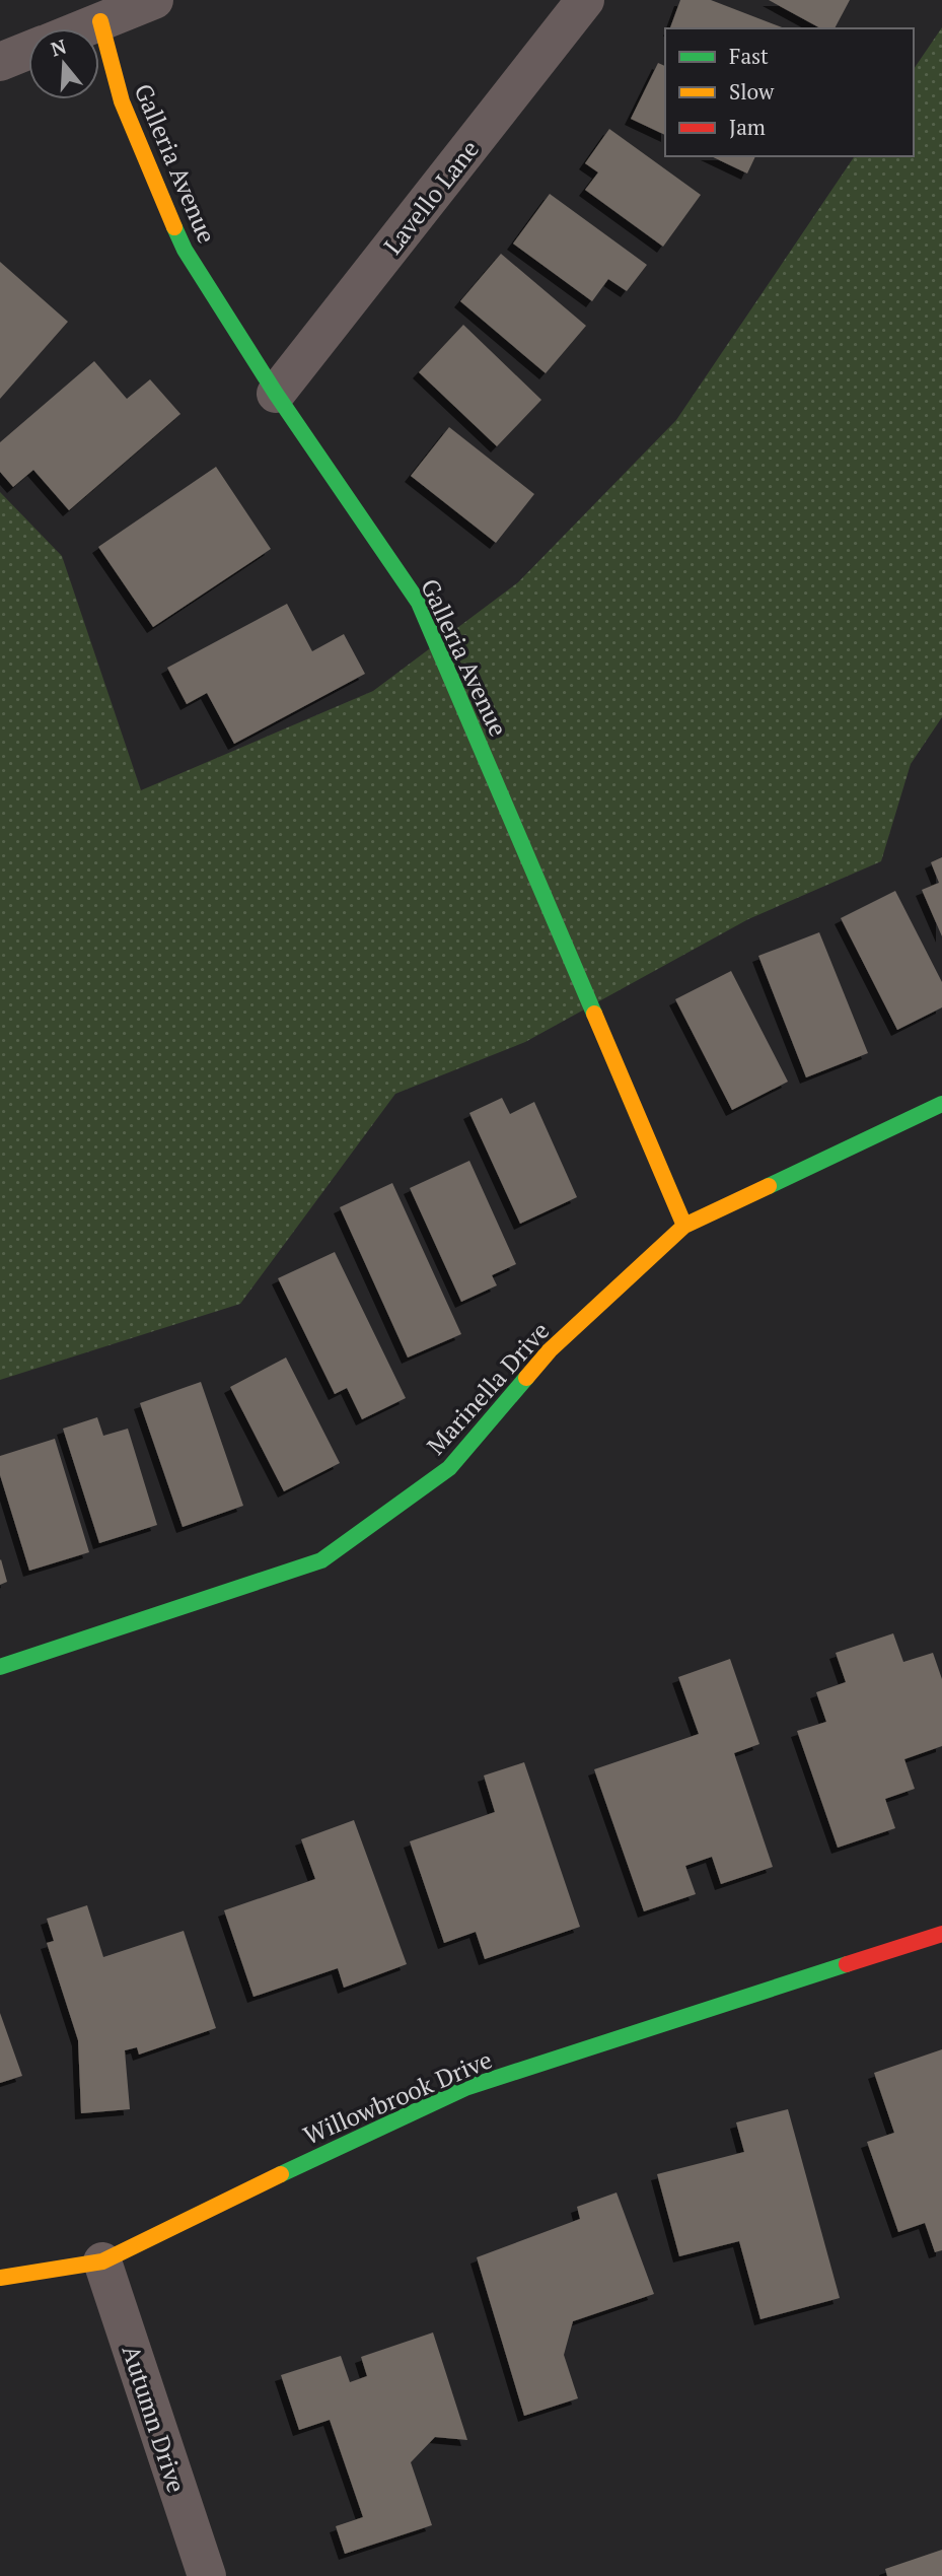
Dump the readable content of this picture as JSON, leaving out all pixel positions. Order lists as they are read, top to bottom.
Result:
{
  "streets": {
    "street": [
      "Galleria Avenue",
      "Lavello Lane",
      "Marinella Drive",
      "Willowbrook Drive",
      "Autumn Drive"
    ]
  },
  "crossings": [
    ["Galleria Avenue", "Lavello Lane"],
    ["Galleria Avenue", "Marinella Drive"],
    ["Willowbrook Drive", "Autumn Drive"]
  ],
  "legend": ["Fast", "Slow", "Jam"],
  "north": "top"
}
